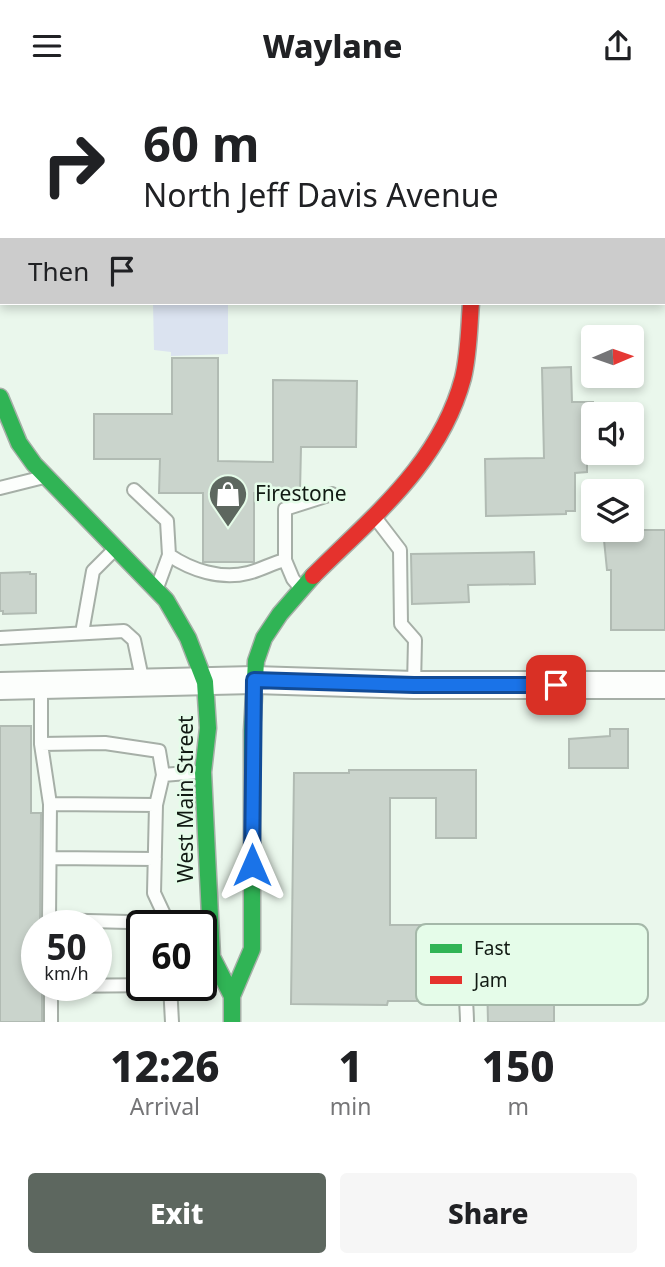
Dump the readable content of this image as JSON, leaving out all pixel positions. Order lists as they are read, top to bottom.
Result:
{
  "streets": {
    "main road": ["West Main Street"]
  },
  "places": {
    "shop": ["Firestone"]
  },
  "legend": ["Fast", "Jam"],
  "north": "right",
  "page": {
    "header": "Waylane",
    "turn": ["60 m", "North Jeff Davis Avenue"],
    "then": "Then",
    "speed": "50 km/h",
    "limit": "60",
    "eta": [
      "12:26",
      "Arrival",
      "1",
      "min",
      "150",
      "m"
    ],
    "buttons": ["Exit", "Share"]
  }
}
